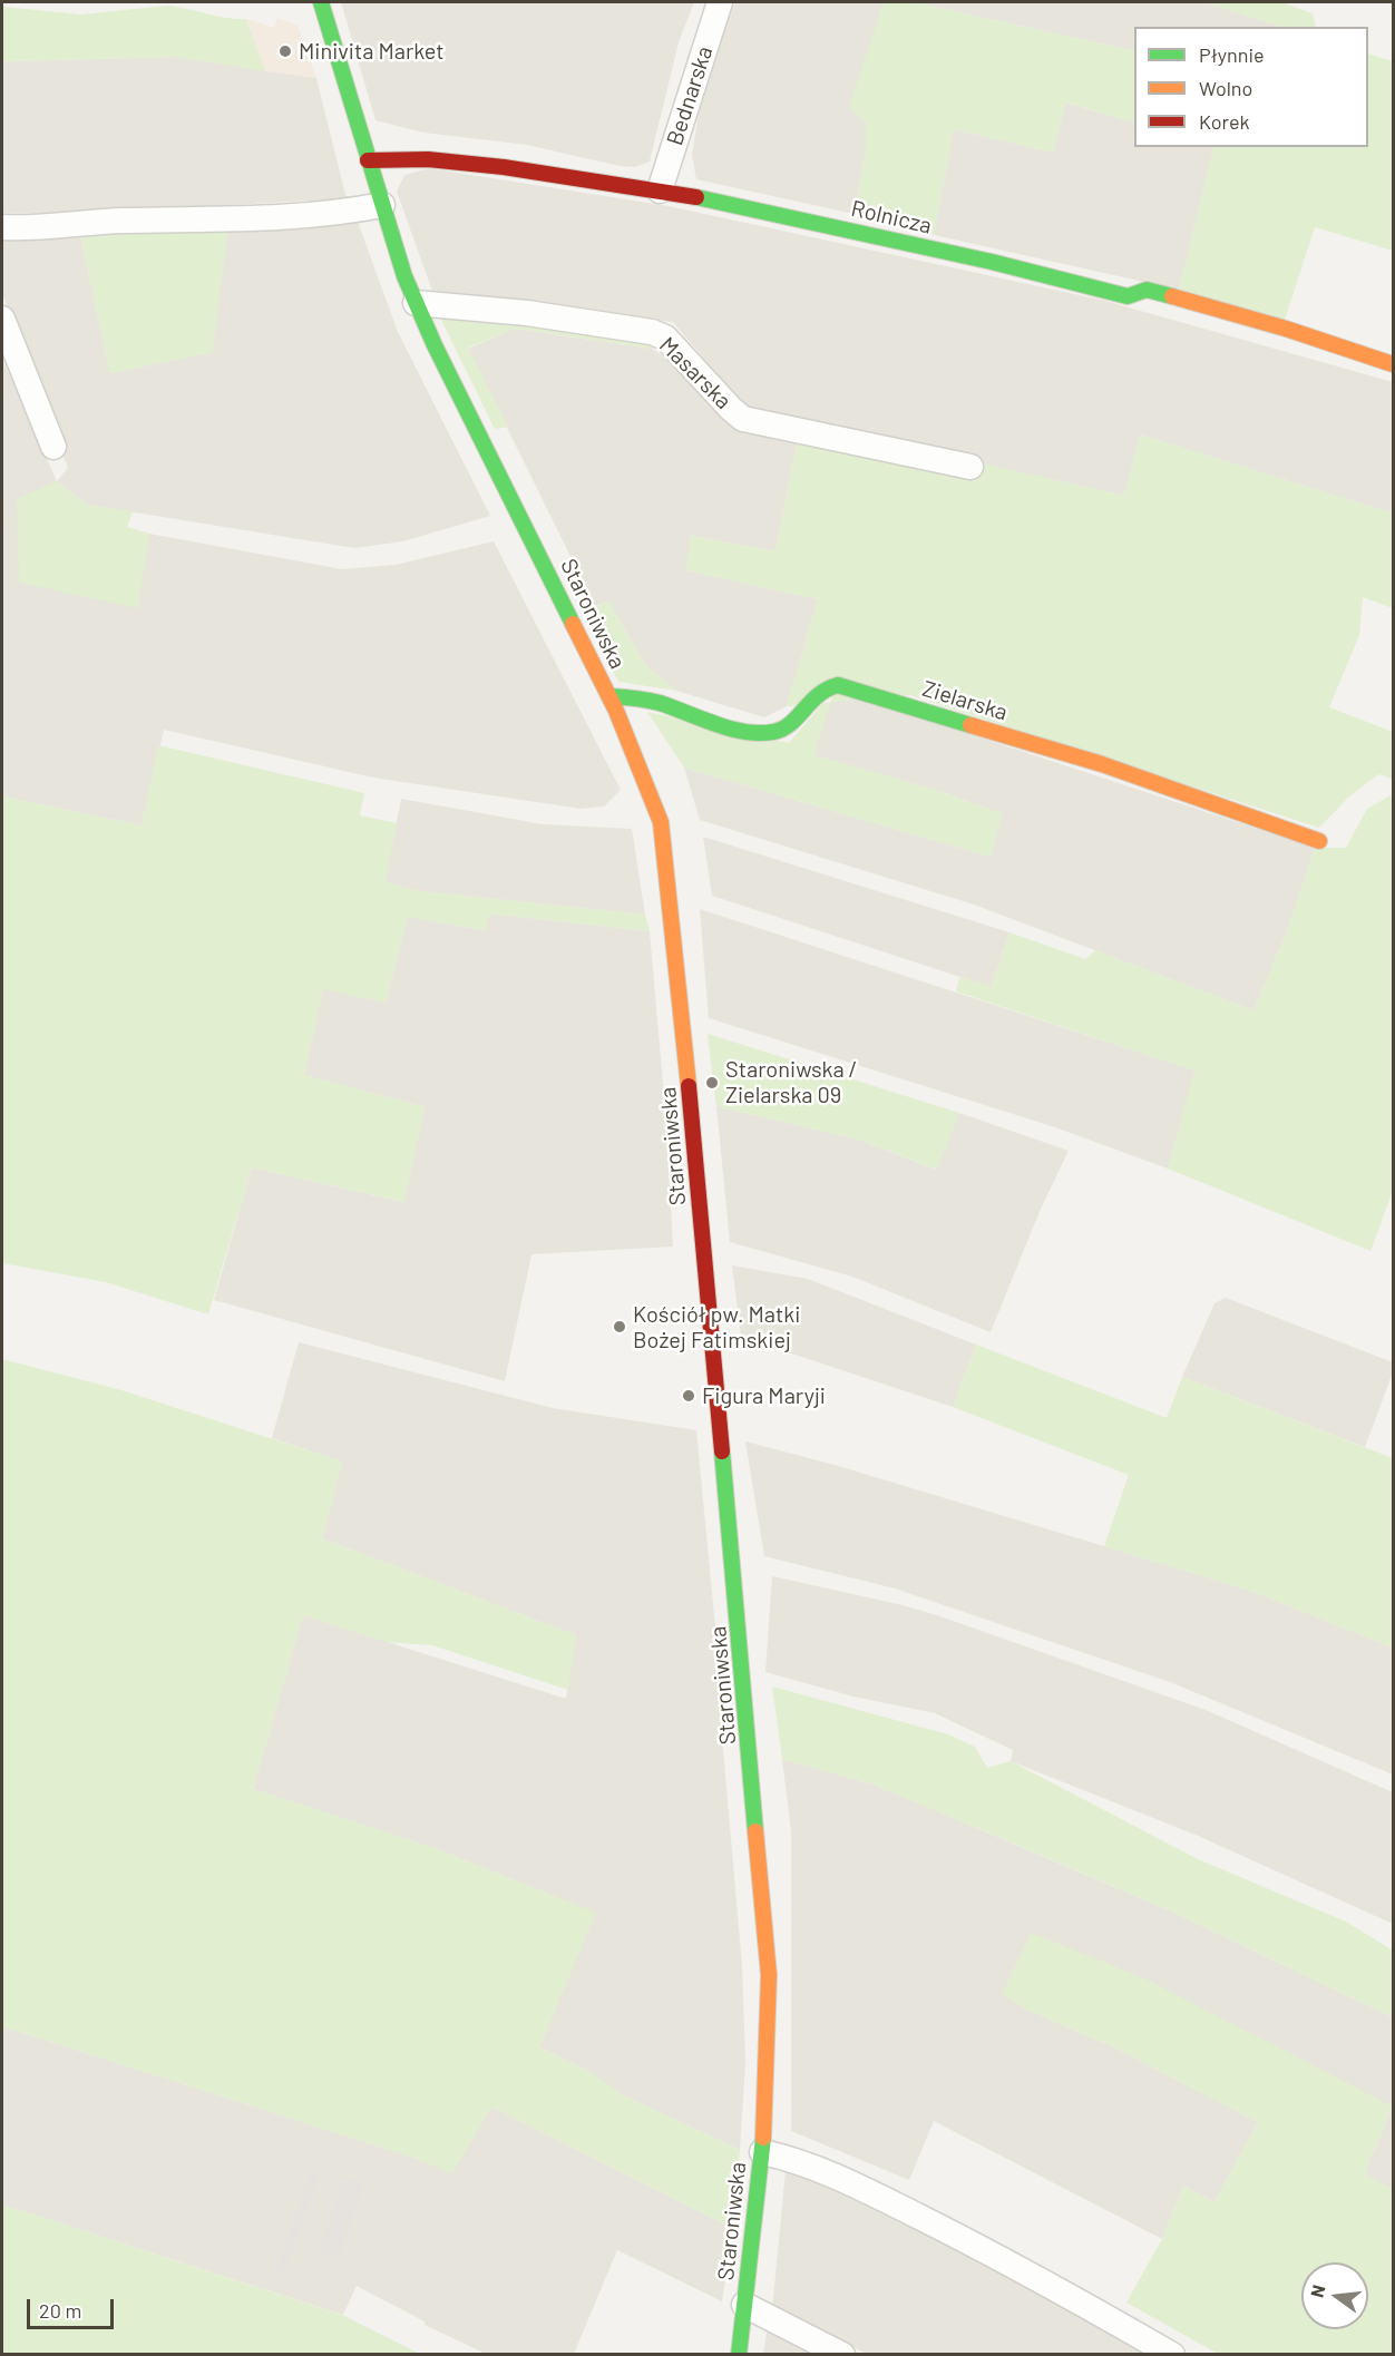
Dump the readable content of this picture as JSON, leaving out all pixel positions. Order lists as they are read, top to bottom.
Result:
{
  "streets": {
    "street": [
      "Bednarska",
      "Rolnicza",
      "Masarska",
      "Staroniwska",
      "Zielarska"
    ]
  },
  "crossings": [
    ["Bednarska", "Rolnicza"],
    ["Rolnicza", "Staroniwska"],
    ["Masarska", "Staroniwska"],
    ["Staroniwska", "Zielarska"]
  ],
  "places": [
    "Minivita Market",
    "Staroniwska / Zielarska 09",
    "Kościół pw. Matki Bożej Fatimskiej",
    "Figura Maryji"
  ],
  "legend": ["Płynnie", "Wolno", "Korek"],
  "scale_bar": "20 m",
  "north": "left"
}
